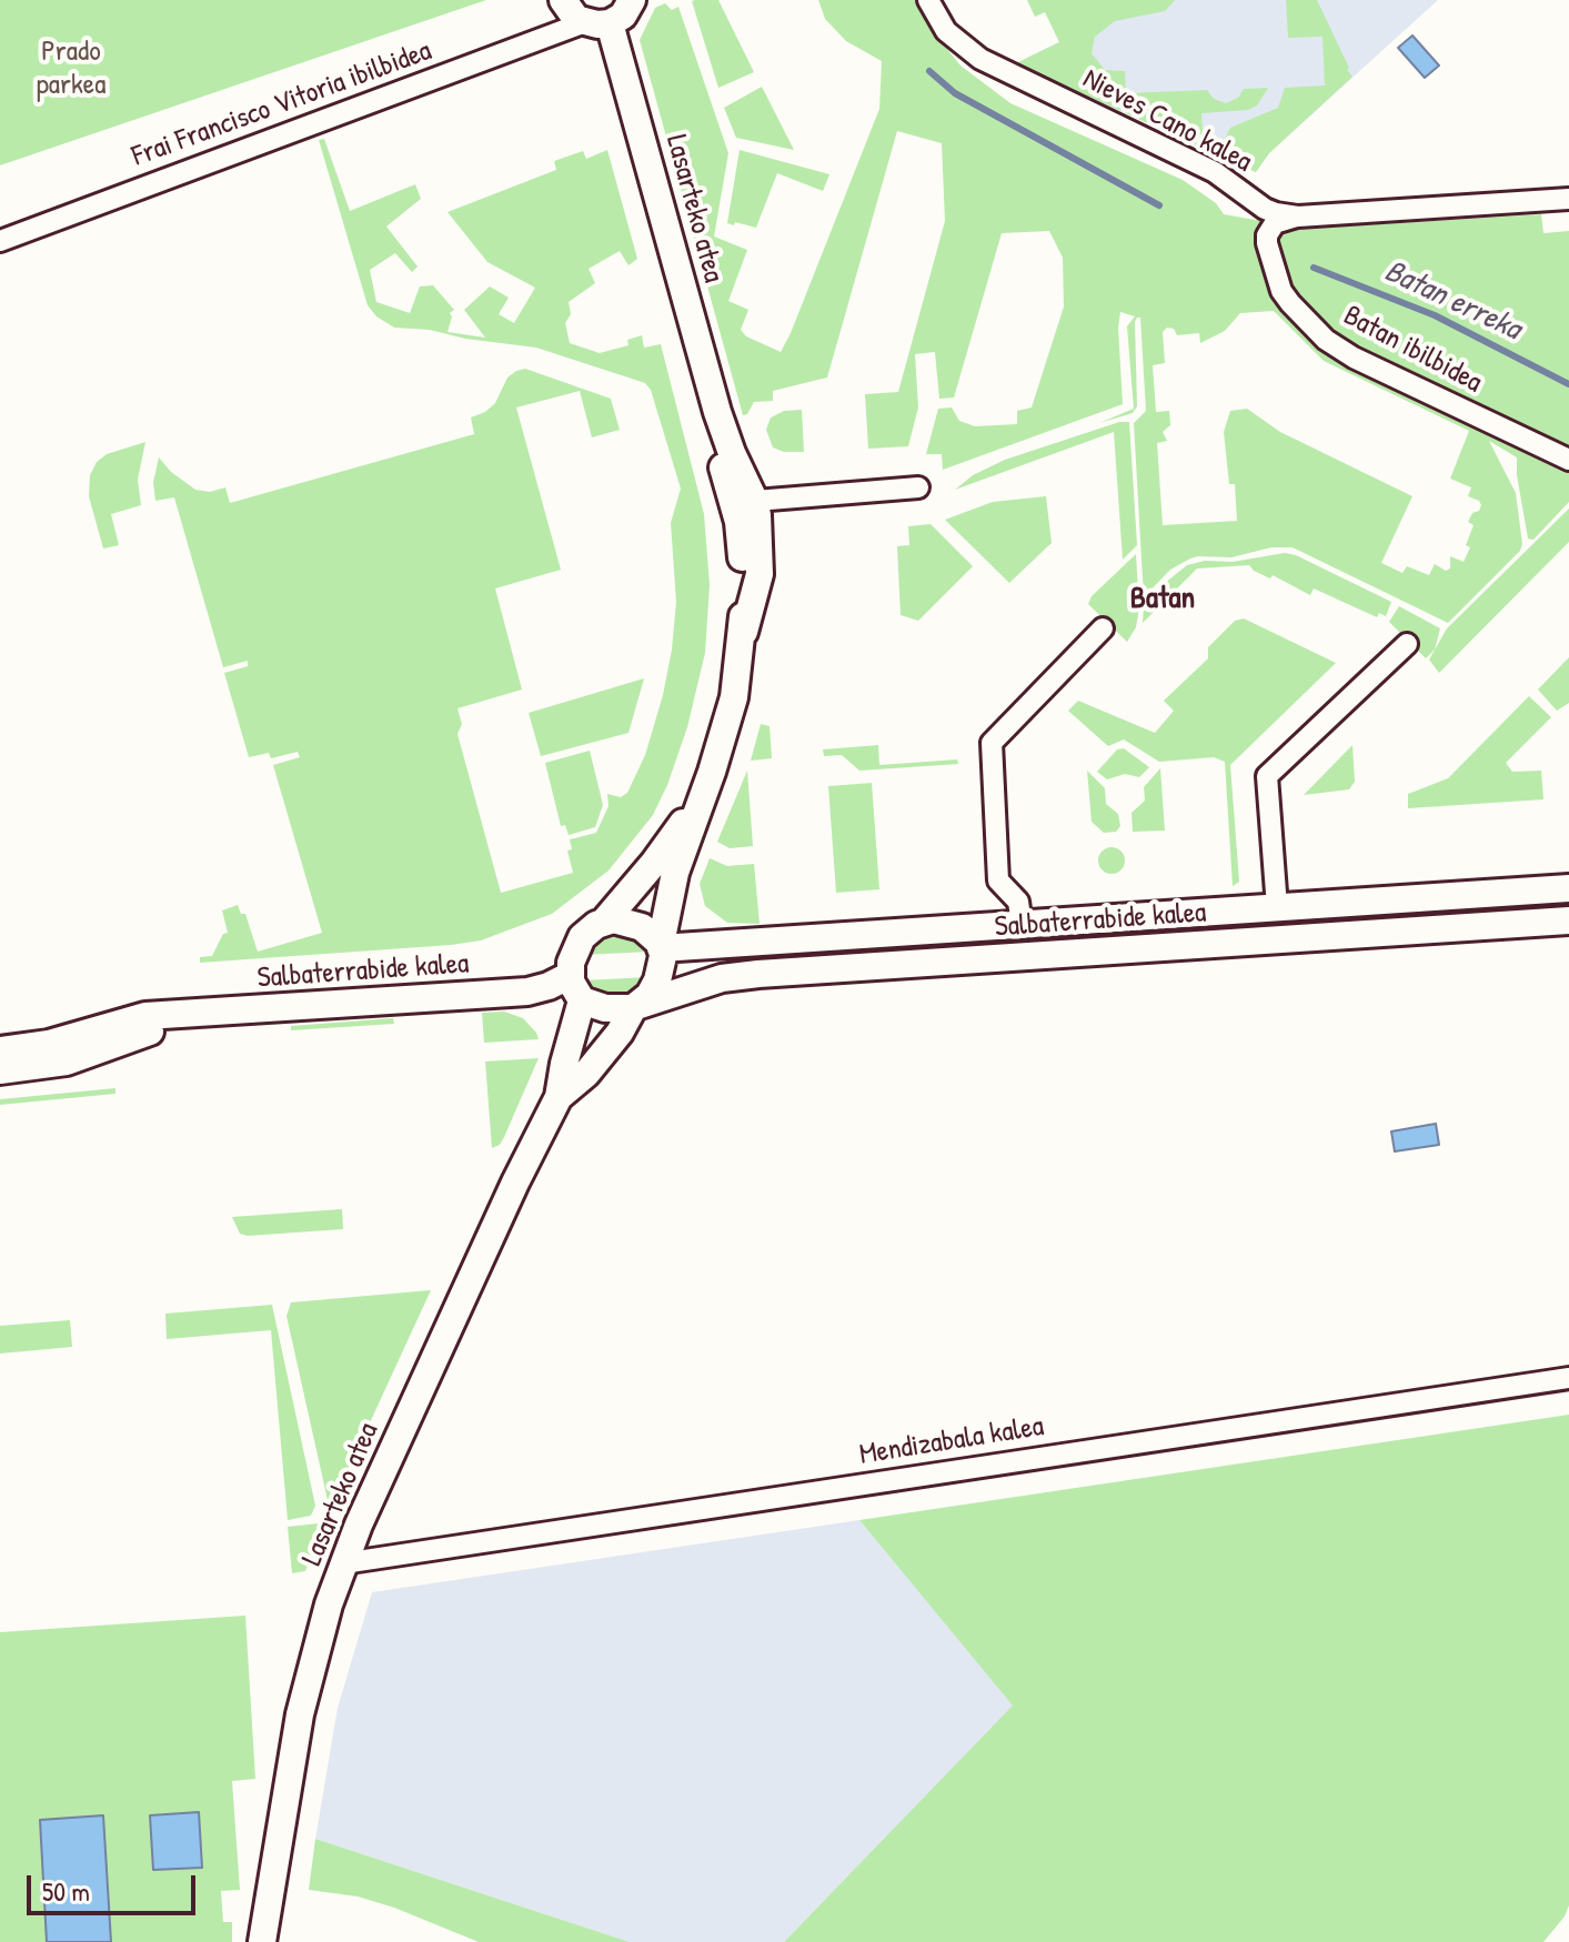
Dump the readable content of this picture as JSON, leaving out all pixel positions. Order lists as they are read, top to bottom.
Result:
{
  "streets": {
    "street": [
      "Frai Francisco Vitoria ibilbidea",
      "Nieves Cano kalea",
      "Lasarteko atea",
      "Batan ibilbidea",
      "Salbaterrabide kalea",
      "Mendizabala kalea"
    ]
  },
  "crossings": [
    ["Frai Francisco Vitoria ibilbidea", "Lasarteko atea"],
    ["Nieves Cano kalea", "Batan ibilbidea"],
    ["Lasarteko atea", "Salbaterrabide kalea"],
    ["Lasarteko atea", "Mendizabala kalea"]
  ],
  "districts": ["Batan"],
  "water": ["Batan erreka"],
  "parks": ["Prado parkea"],
  "scale_bar": "50 m"
}
